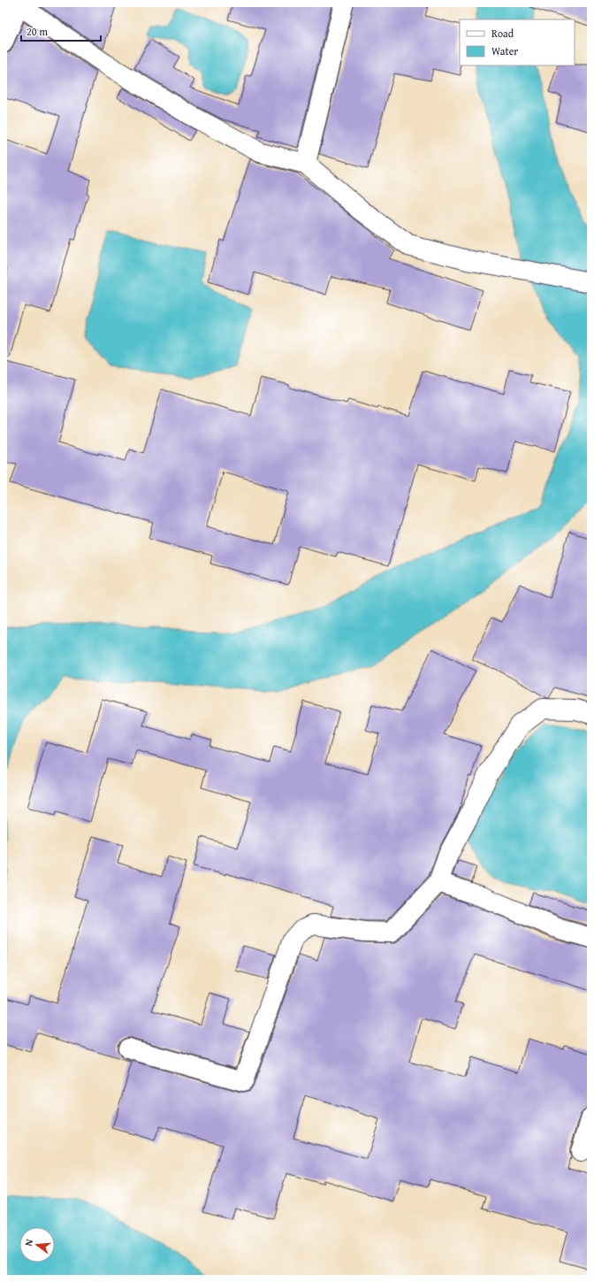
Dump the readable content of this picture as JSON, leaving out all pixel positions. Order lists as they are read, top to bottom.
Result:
{
  "legend": ["Road", "Water"],
  "scale_bar": "20 m",
  "north": "left"
}
